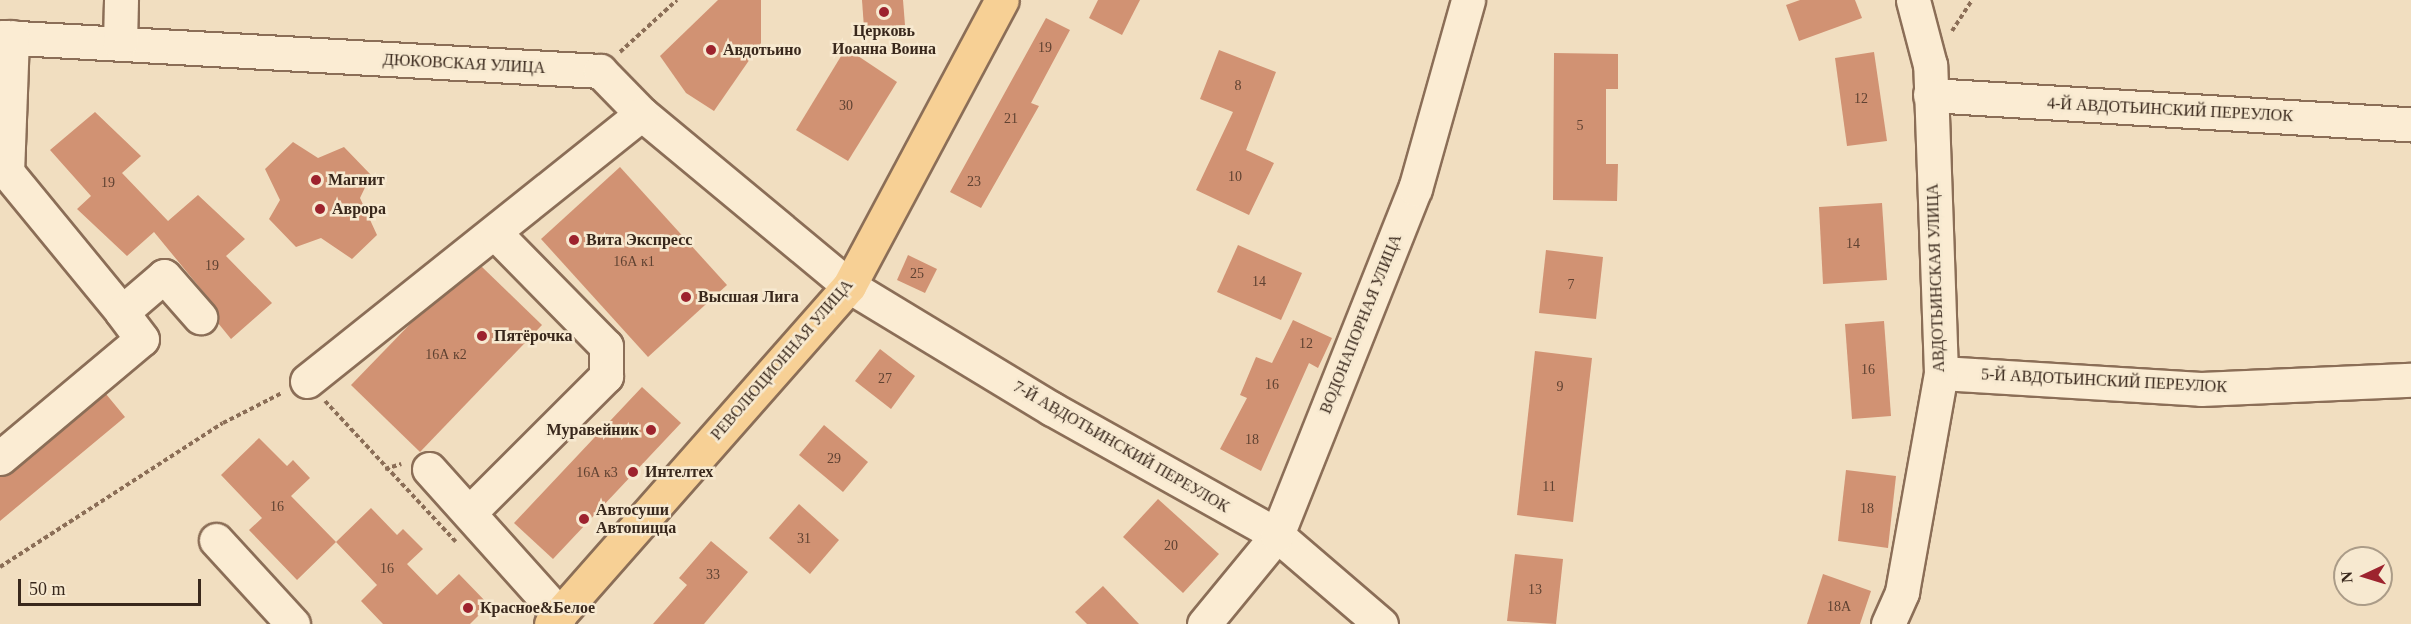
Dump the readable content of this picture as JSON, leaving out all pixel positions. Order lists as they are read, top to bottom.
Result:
{
  "streets": {
    "main road": ["РЕВОЛЮЦИОННАЯ УЛИЦА"],
    "street": [
      "ДЮКОВСКАЯ УЛИЦА",
      "4-Й АВДОТЬИНСКИЙ ПЕРЕУЛОК",
      "АВДОТЬИНСКАЯ УЛИЦА",
      "ВОДОНАПОРНАЯ УЛИЦА",
      "5-Й АВДОТЬИНСКИЙ ПЕРЕУЛОК",
      "7-Й АВДОТЬИНСКИЙ ПЕРЕУЛОК"
    ]
  },
  "crossings": [
    ["4-Й АВДОТЬИНСКИЙ ПЕРЕУЛОК", "АВДОТЬИНСКАЯ УЛИЦА"],
    ["АВДОТЬИНСКАЯ УЛИЦА", "5-Й АВДОТЬИНСКИЙ ПЕРЕУЛОК"],
    ["ВОДОНАПОРНАЯ УЛИЦА", "7-Й АВДОТЬИНСКИЙ ПЕРЕУЛОК"],
    ["РЕВОЛЮЦИОННАЯ УЛИЦА", "7-Й АВДОТЬИНСКИЙ ПЕРЕУЛОК"]
  ],
  "places": [
    "Церковь Иоанна Воина",
    "Авдотьино",
    "Магнит",
    "Аврора",
    "Вита Экспресс",
    "Высшая Лига",
    "Пятёрочка",
    "Муравейник",
    "Интелтех",
    "Автосуши Автопицца",
    "Красное&Белое"
  ],
  "house_numbers": [
    "19",
    "8",
    "12",
    "30",
    "21",
    "5",
    "10",
    "23",
    "19",
    "14",
    "16А к1",
    "19",
    "25",
    "14",
    "7",
    "12",
    "16А к2",
    "16",
    "27",
    "16",
    "9",
    "18",
    "29",
    "16А к3",
    "11",
    "16",
    "18",
    "31",
    "20",
    "16",
    "33",
    "13",
    "18А"
  ],
  "scale_bar": "50 m",
  "north": "left"
}
